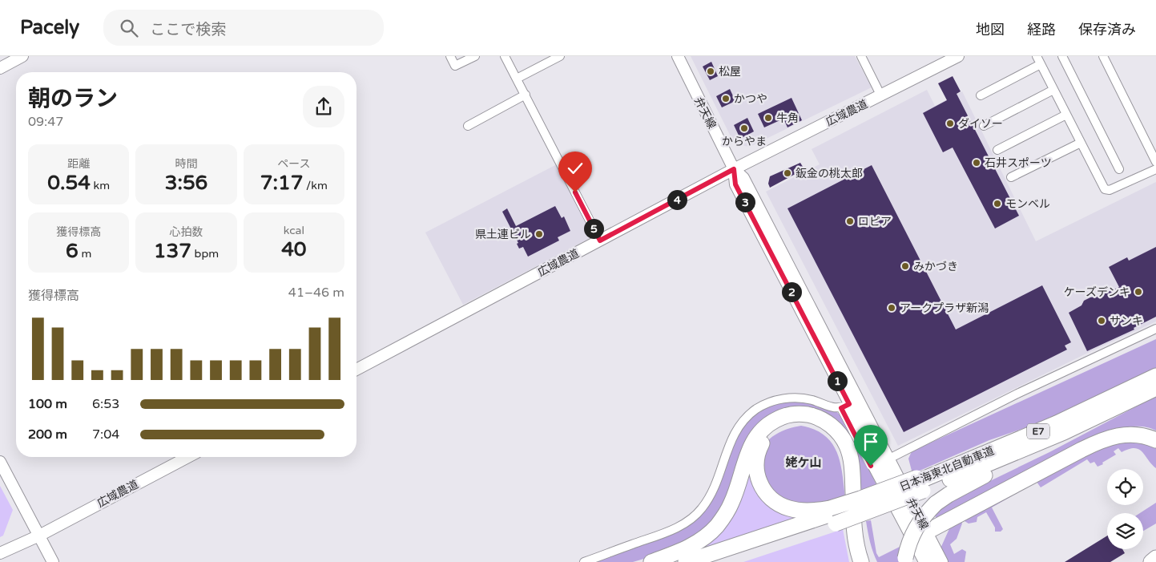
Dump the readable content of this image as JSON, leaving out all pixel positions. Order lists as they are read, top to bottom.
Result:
{
  "streets": {
    "highway": ["E7", "日本海東北自動車道"],
    "street": ["弁天線", "広域農道"]
  },
  "crossings": [
    ["弁天線", "広域農道"],
    ["E7", "日本海東北自動車道"]
  ],
  "districts": ["姥ケ山"],
  "places": [
    "松屋",
    "かつや",
    "牛角",
    "ダイソー",
    "からやま",
    "石井スポーツ",
    "鈑金の桃太郎",
    "モンベル",
    "ロピア",
    "県土連ビル",
    "みかづき",
    "ケーズデンキ",
    "アークプラザ新潟",
    "サンキ"
  ],
  "page": {
    "header": "Pacely",
    "search": "ここで検索",
    "nav": ["地図", "経路", "保存済み"],
    "heading": ["朝のラン", "09:47"],
    "stats": [
      ["距離", "0.54 km"],
      ["時間", "3:56"],
      ["ペース", "7:17 /km"],
      ["獲得標高", "6 m"],
      ["心拍数", "137 bpm"],
      ["kcal", "40"]
    ],
    "pins": [
      "4",
      "3",
      "5",
      "2",
      "1"
    ],
    "chart": ["獲得標高", "41–46 m"],
    "list": [
      {
        "name": "100 m",
        "note": "6:53"
      },
      {
        "name": "200 m",
        "note": "7:04"
      }
    ]
  }
}
